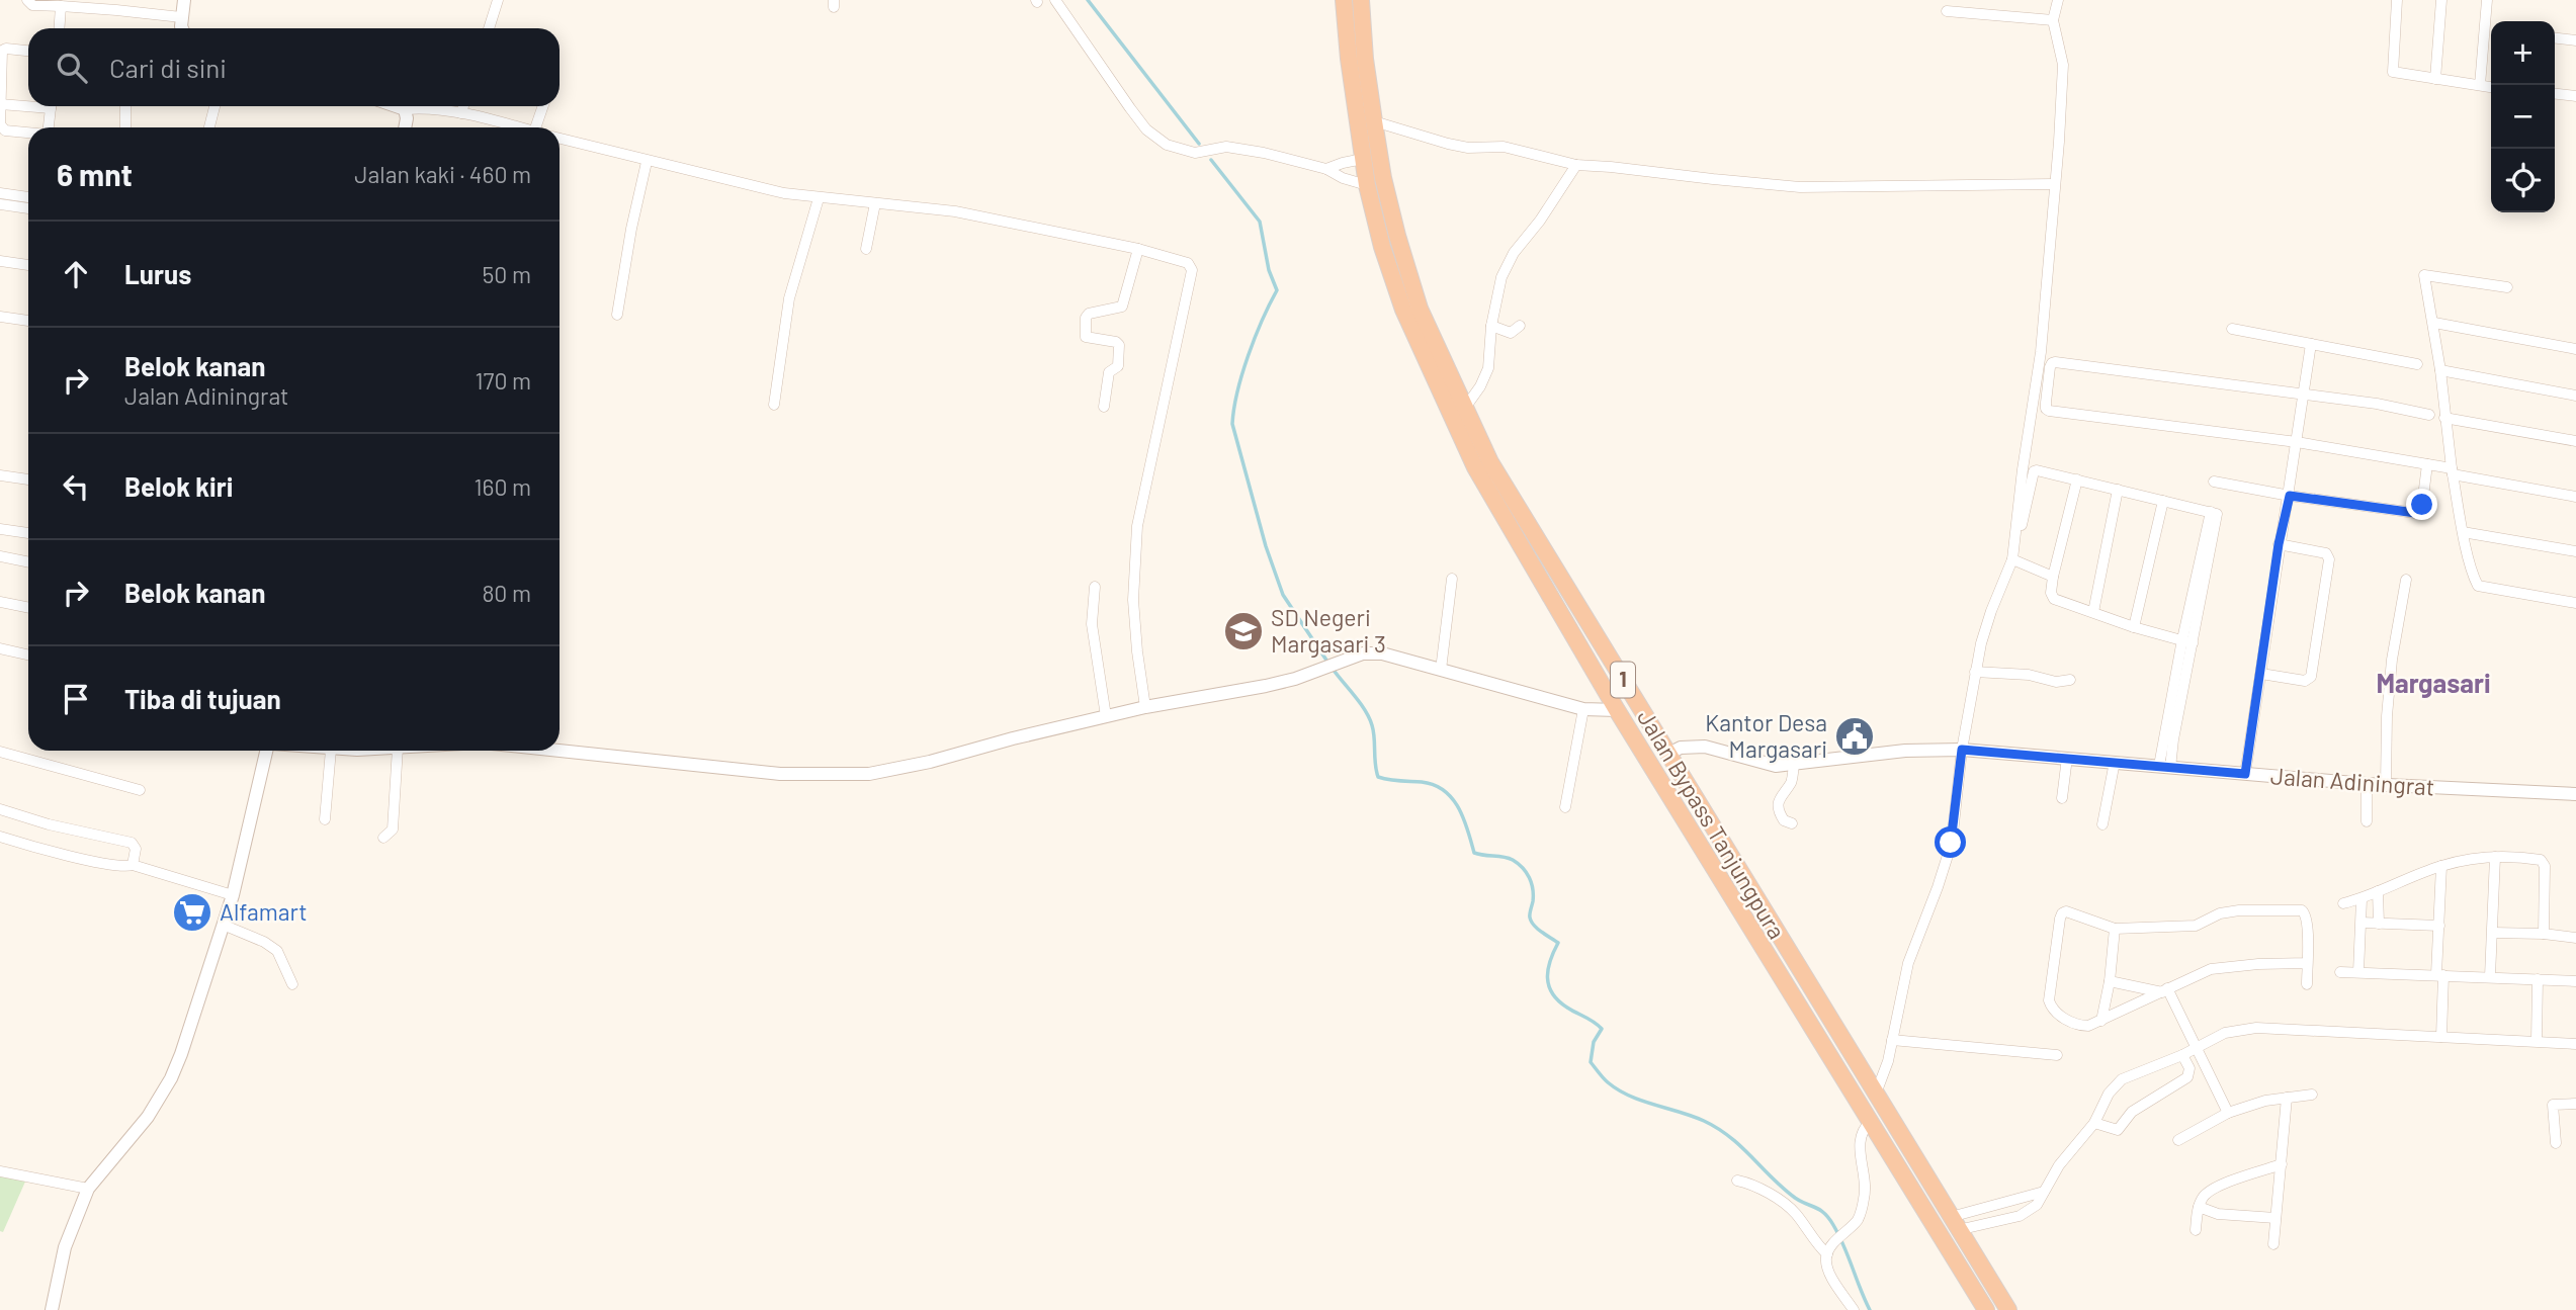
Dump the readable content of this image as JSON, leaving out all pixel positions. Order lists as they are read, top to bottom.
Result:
{
  "streets": {
    "highway": ["1", "Jalan Bypass Tanjungpura"],
    "street": ["Jalan Adiningrat"]
  },
  "crossings": [
    ["Jalan Adiningrat", "Jalan Bypass Tanjungpura"]
  ],
  "districts": ["Margasari"],
  "places": {
    "school or university": ["SD Negeri Margasari 3"],
    "public building": ["Kantor Desa Margasari"],
    "supermarket": ["Alfamart"]
  },
  "page": {
    "map_buttons": ["+", "−"],
    "search": "Cari di sini",
    "heading": ["6 mnt", "Jalan kaki · 460 m"],
    "list": [
      ["Lurus", "50 m"],
      ["Belok kanan", "Jalan Adiningrat", "170 m"],
      ["Belok kiri", "160 m"],
      ["Belok kanan", "80 m"],
      "Tiba di tujuan"
    ]
  }
}
